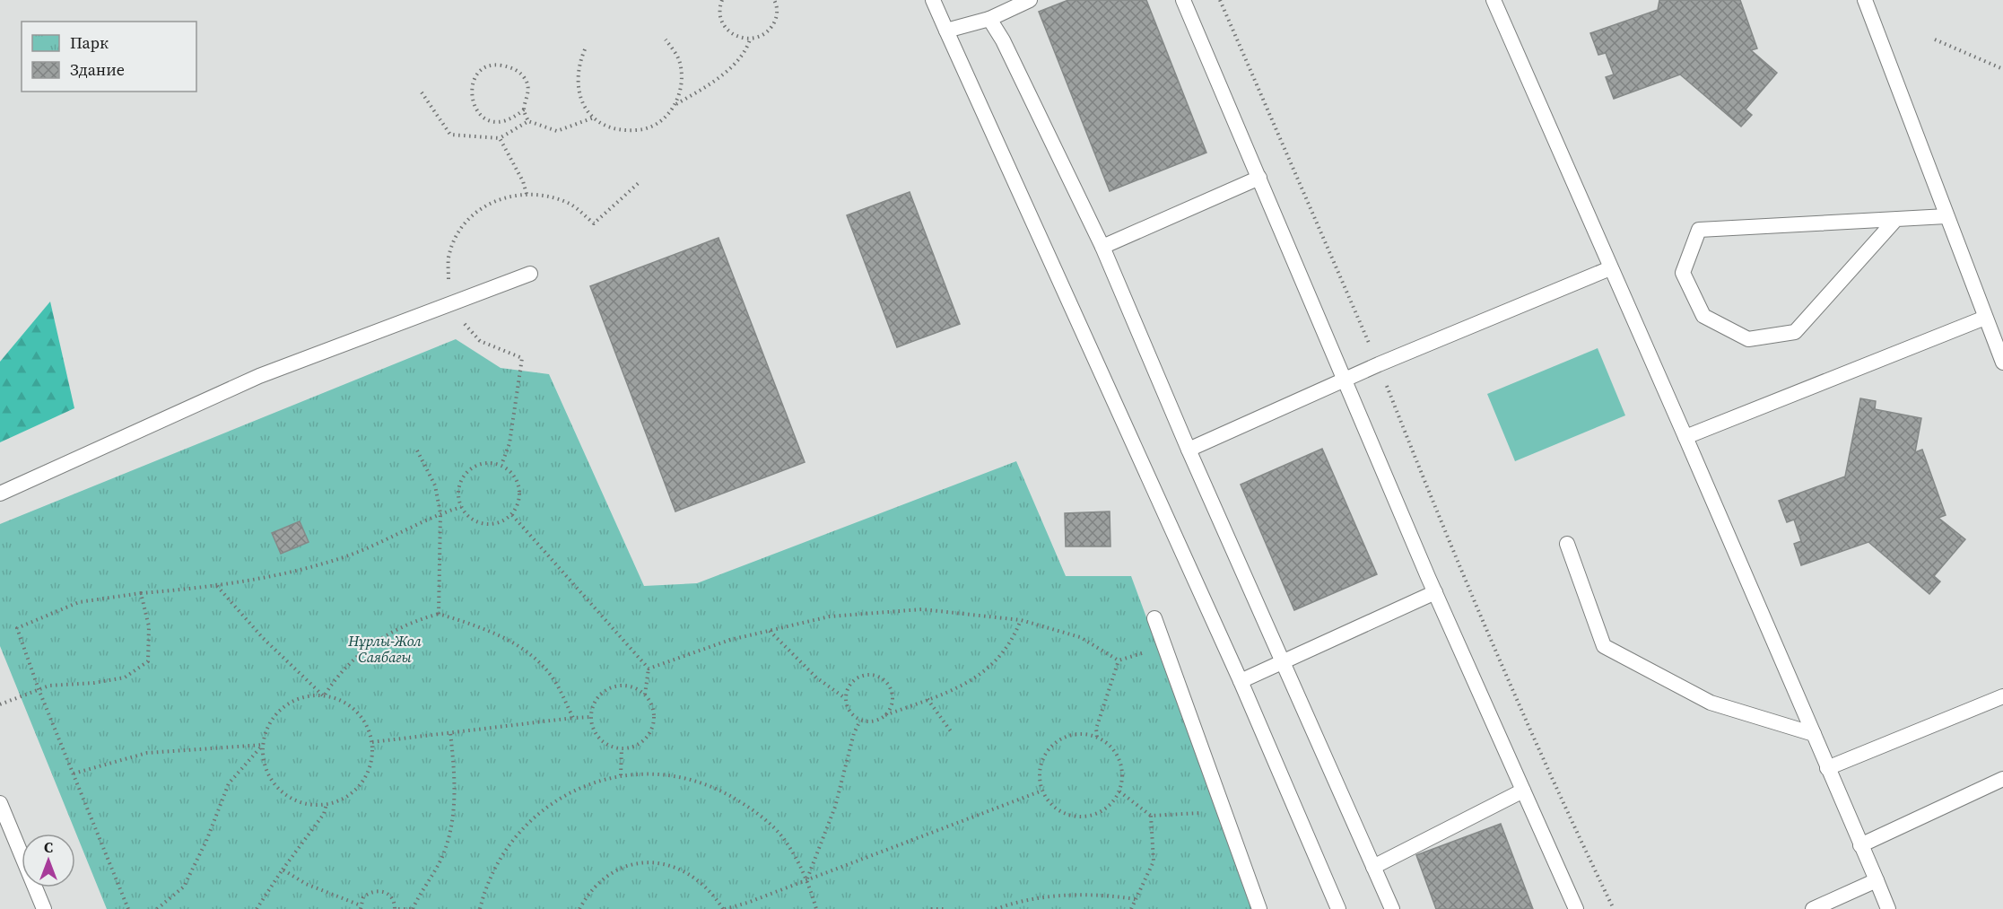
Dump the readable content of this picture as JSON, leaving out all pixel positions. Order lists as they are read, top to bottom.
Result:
{
  "parks": ["Нұрлы-Жол Саябағы"],
  "legend": ["Парк", "Здание"],
  "north": "top"
}
